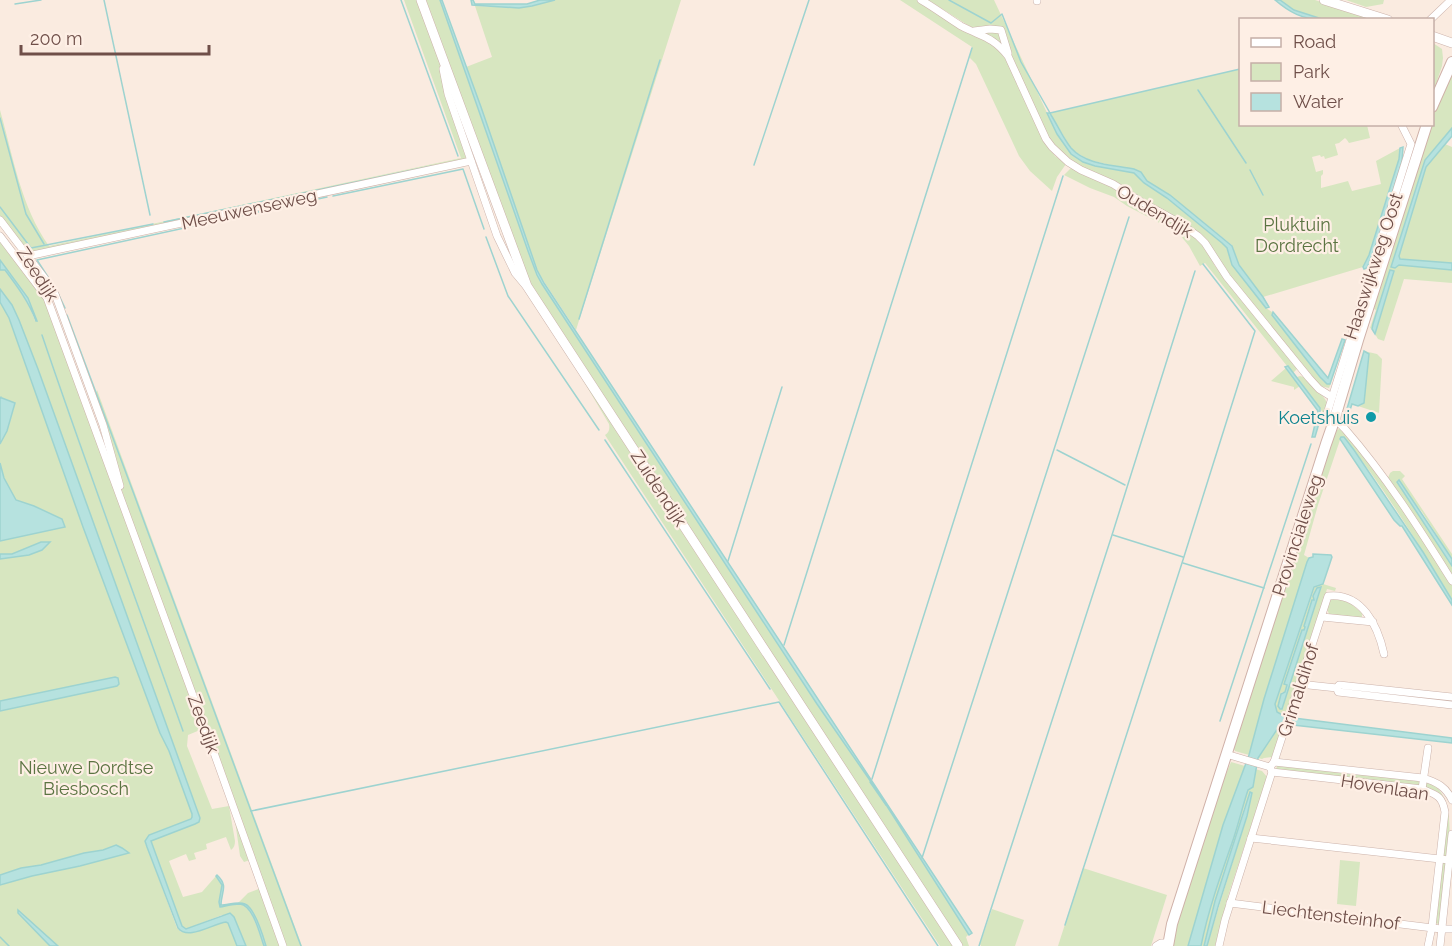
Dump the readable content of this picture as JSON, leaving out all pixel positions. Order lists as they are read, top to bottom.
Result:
{
  "streets": {
    "main road": ["Provincialeweg"],
    "street": [
      "Meeuwenseweg",
      "Oudendijk",
      "Haaswijkweg Oost",
      "Zeedijk",
      "Zuidendijk",
      "Grimaldihof",
      "Hovenlaan",
      "Liechtensteinhof"
    ]
  },
  "crossings": [
    ["Meeuwenseweg", "Zeedijk"],
    ["Oudendijk", "Haaswijkweg Oost"],
    ["Haaswijkweg Oost", "Provincialeweg"],
    ["Provincialeweg", "Hovenlaan"],
    ["Grimaldihof", "Hovenlaan"],
    ["Hovenlaan", "Liechtensteinhof"]
  ],
  "parks": ["Pluktuin Dordrecht", "Nieuwe Dordtse Biesbosch"],
  "places": ["Koetshuis"],
  "legend": ["Road", "Park", "Water"],
  "scale_bar": "200 m"
}
